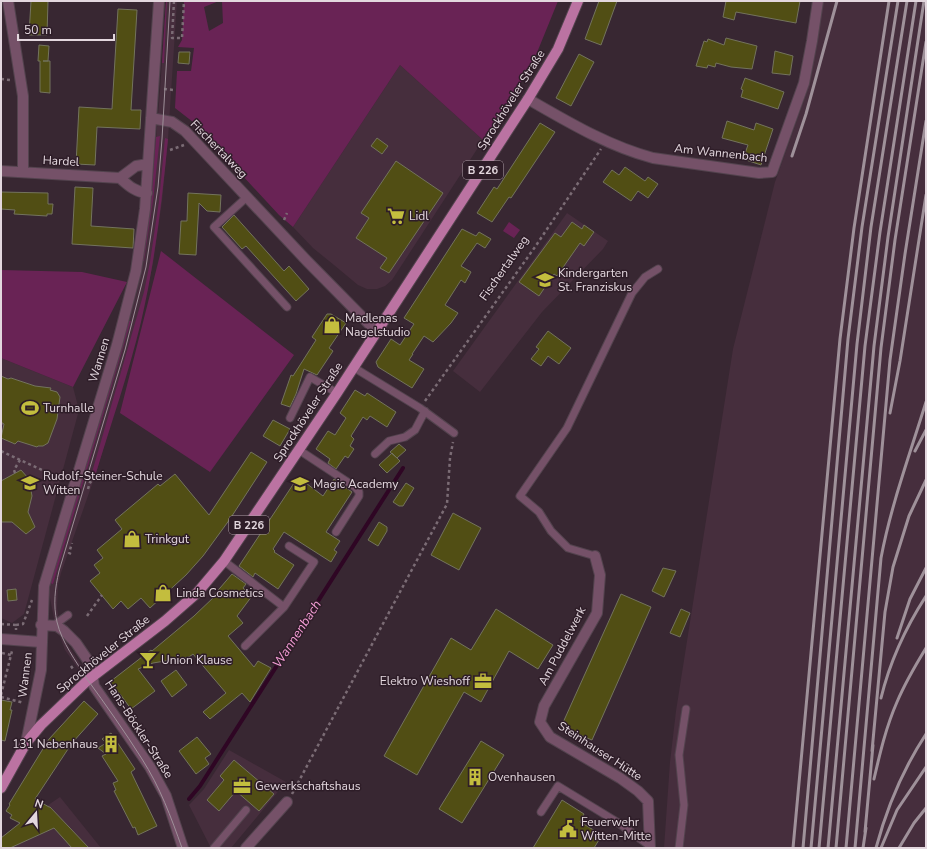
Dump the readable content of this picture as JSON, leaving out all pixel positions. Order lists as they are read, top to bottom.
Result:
{
  "streets": {
    "main road": ["Sprockhöveler Straße", "B 226"],
    "street": [
      "Fischertalweg",
      "Am Wannenbach",
      "Hardel",
      "Wannen",
      "Am Puddelwerk",
      "Hans-Böckler-Straße",
      "Steinhauser Hütte"
    ]
  },
  "crossings": [
    ["Sprockhöveler Straße", "Fischertalweg"],
    ["Sprockhöveler Straße", "Am Wannenbach"],
    ["Sprockhöveler Straße", "Wannen"],
    ["Sprockhöveler Straße", "Hans-Böckler-Straße"],
    ["Fischertalweg", "Am Wannenbach"],
    ["Fischertalweg", "Wannen"],
    ["Am Puddelwerk", "Steinhauser Hütte"]
  ],
  "water": ["Wannenbach"],
  "places": {
    "supermarket": ["Lidl"],
    "school or university": ["Kindergarten St. Franziskus", "Rudolf-Steiner-Schule Witten", "Magic Academy"],
    "shop": ["Madlenas Nagelstudio", "Trinkgut", "Linda Cosmetics"],
    "sports": ["Turnhalle"],
    "bar": ["Union Klause"],
    "office": ["Elektro Wieshoff", "Gewerkschaftshaus"],
    "building": ["131 Nebenhaus", "Ovenhausen"],
    "public building": ["Feuerwehr Witten-Mitte"]
  },
  "scale_bar": "50 m",
  "north": "top"
}
